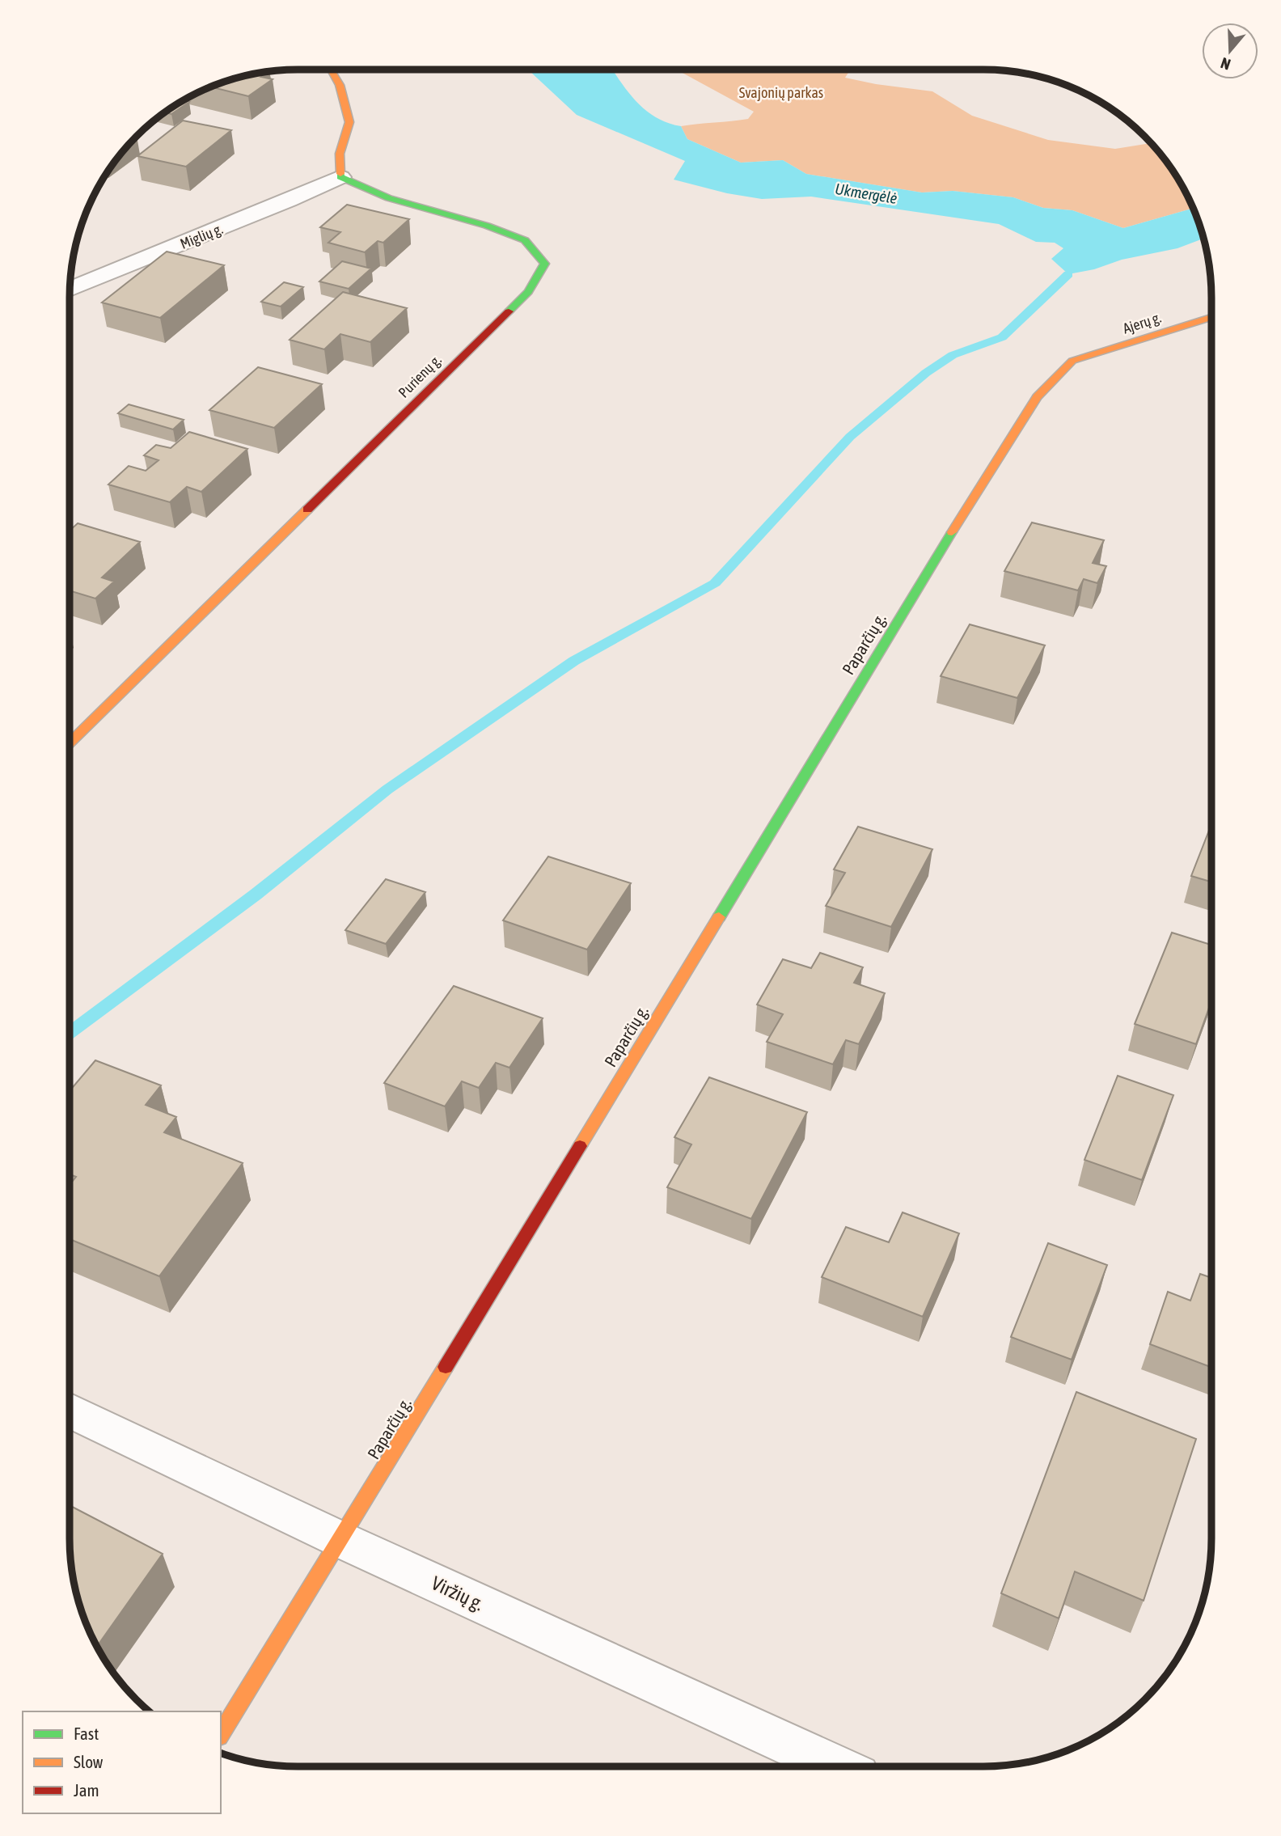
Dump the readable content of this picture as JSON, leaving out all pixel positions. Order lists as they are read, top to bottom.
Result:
{
  "streets": {
    "street": [
      "Miglių g.",
      "Ajerų g.",
      "Purienų g.",
      "Paparčių g.",
      "Viržių g."
    ]
  },
  "crossings": [
    ["Miglių g.", "Purienų g."],
    ["Ajerų g.", "Paparčių g."],
    ["Paparčių g.", "Viržių g."]
  ],
  "water": ["Ukmergėlė"],
  "parks": ["Svajonių parkas"],
  "legend": ["Fast", "Slow", "Jam"],
  "north": "bottom"
}
